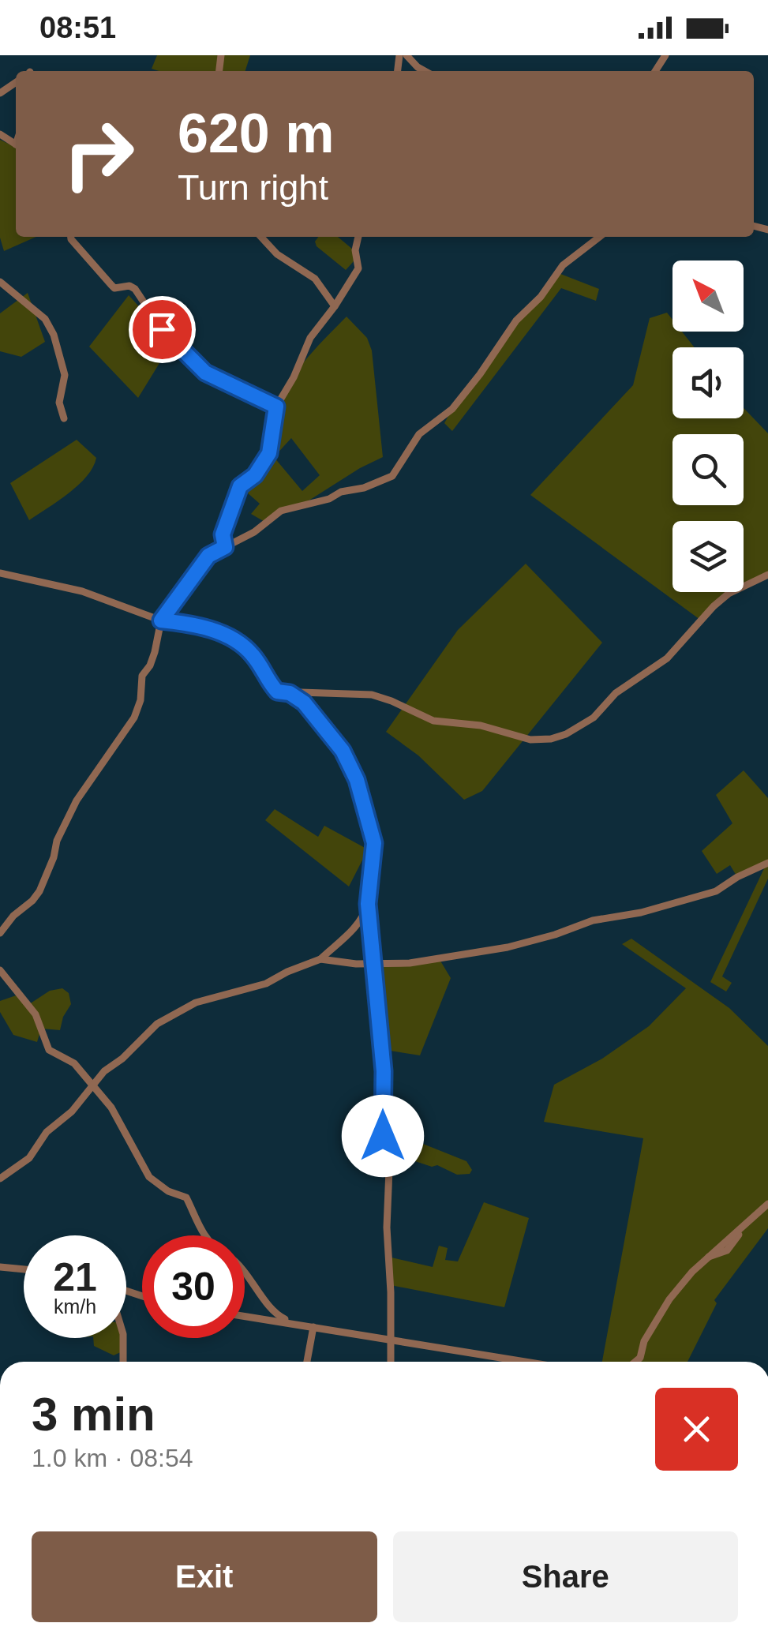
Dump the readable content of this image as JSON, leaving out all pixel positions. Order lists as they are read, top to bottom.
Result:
{
  "north": "top left",
  "page": {
    "status": "08:51",
    "turn": ["620 m", "Turn right"],
    "speed": "21 km/h",
    "limit": "30",
    "heading": ["3 min", "1.0 km · 08:54"],
    "buttons": ["Exit", "Share"]
  }
}
